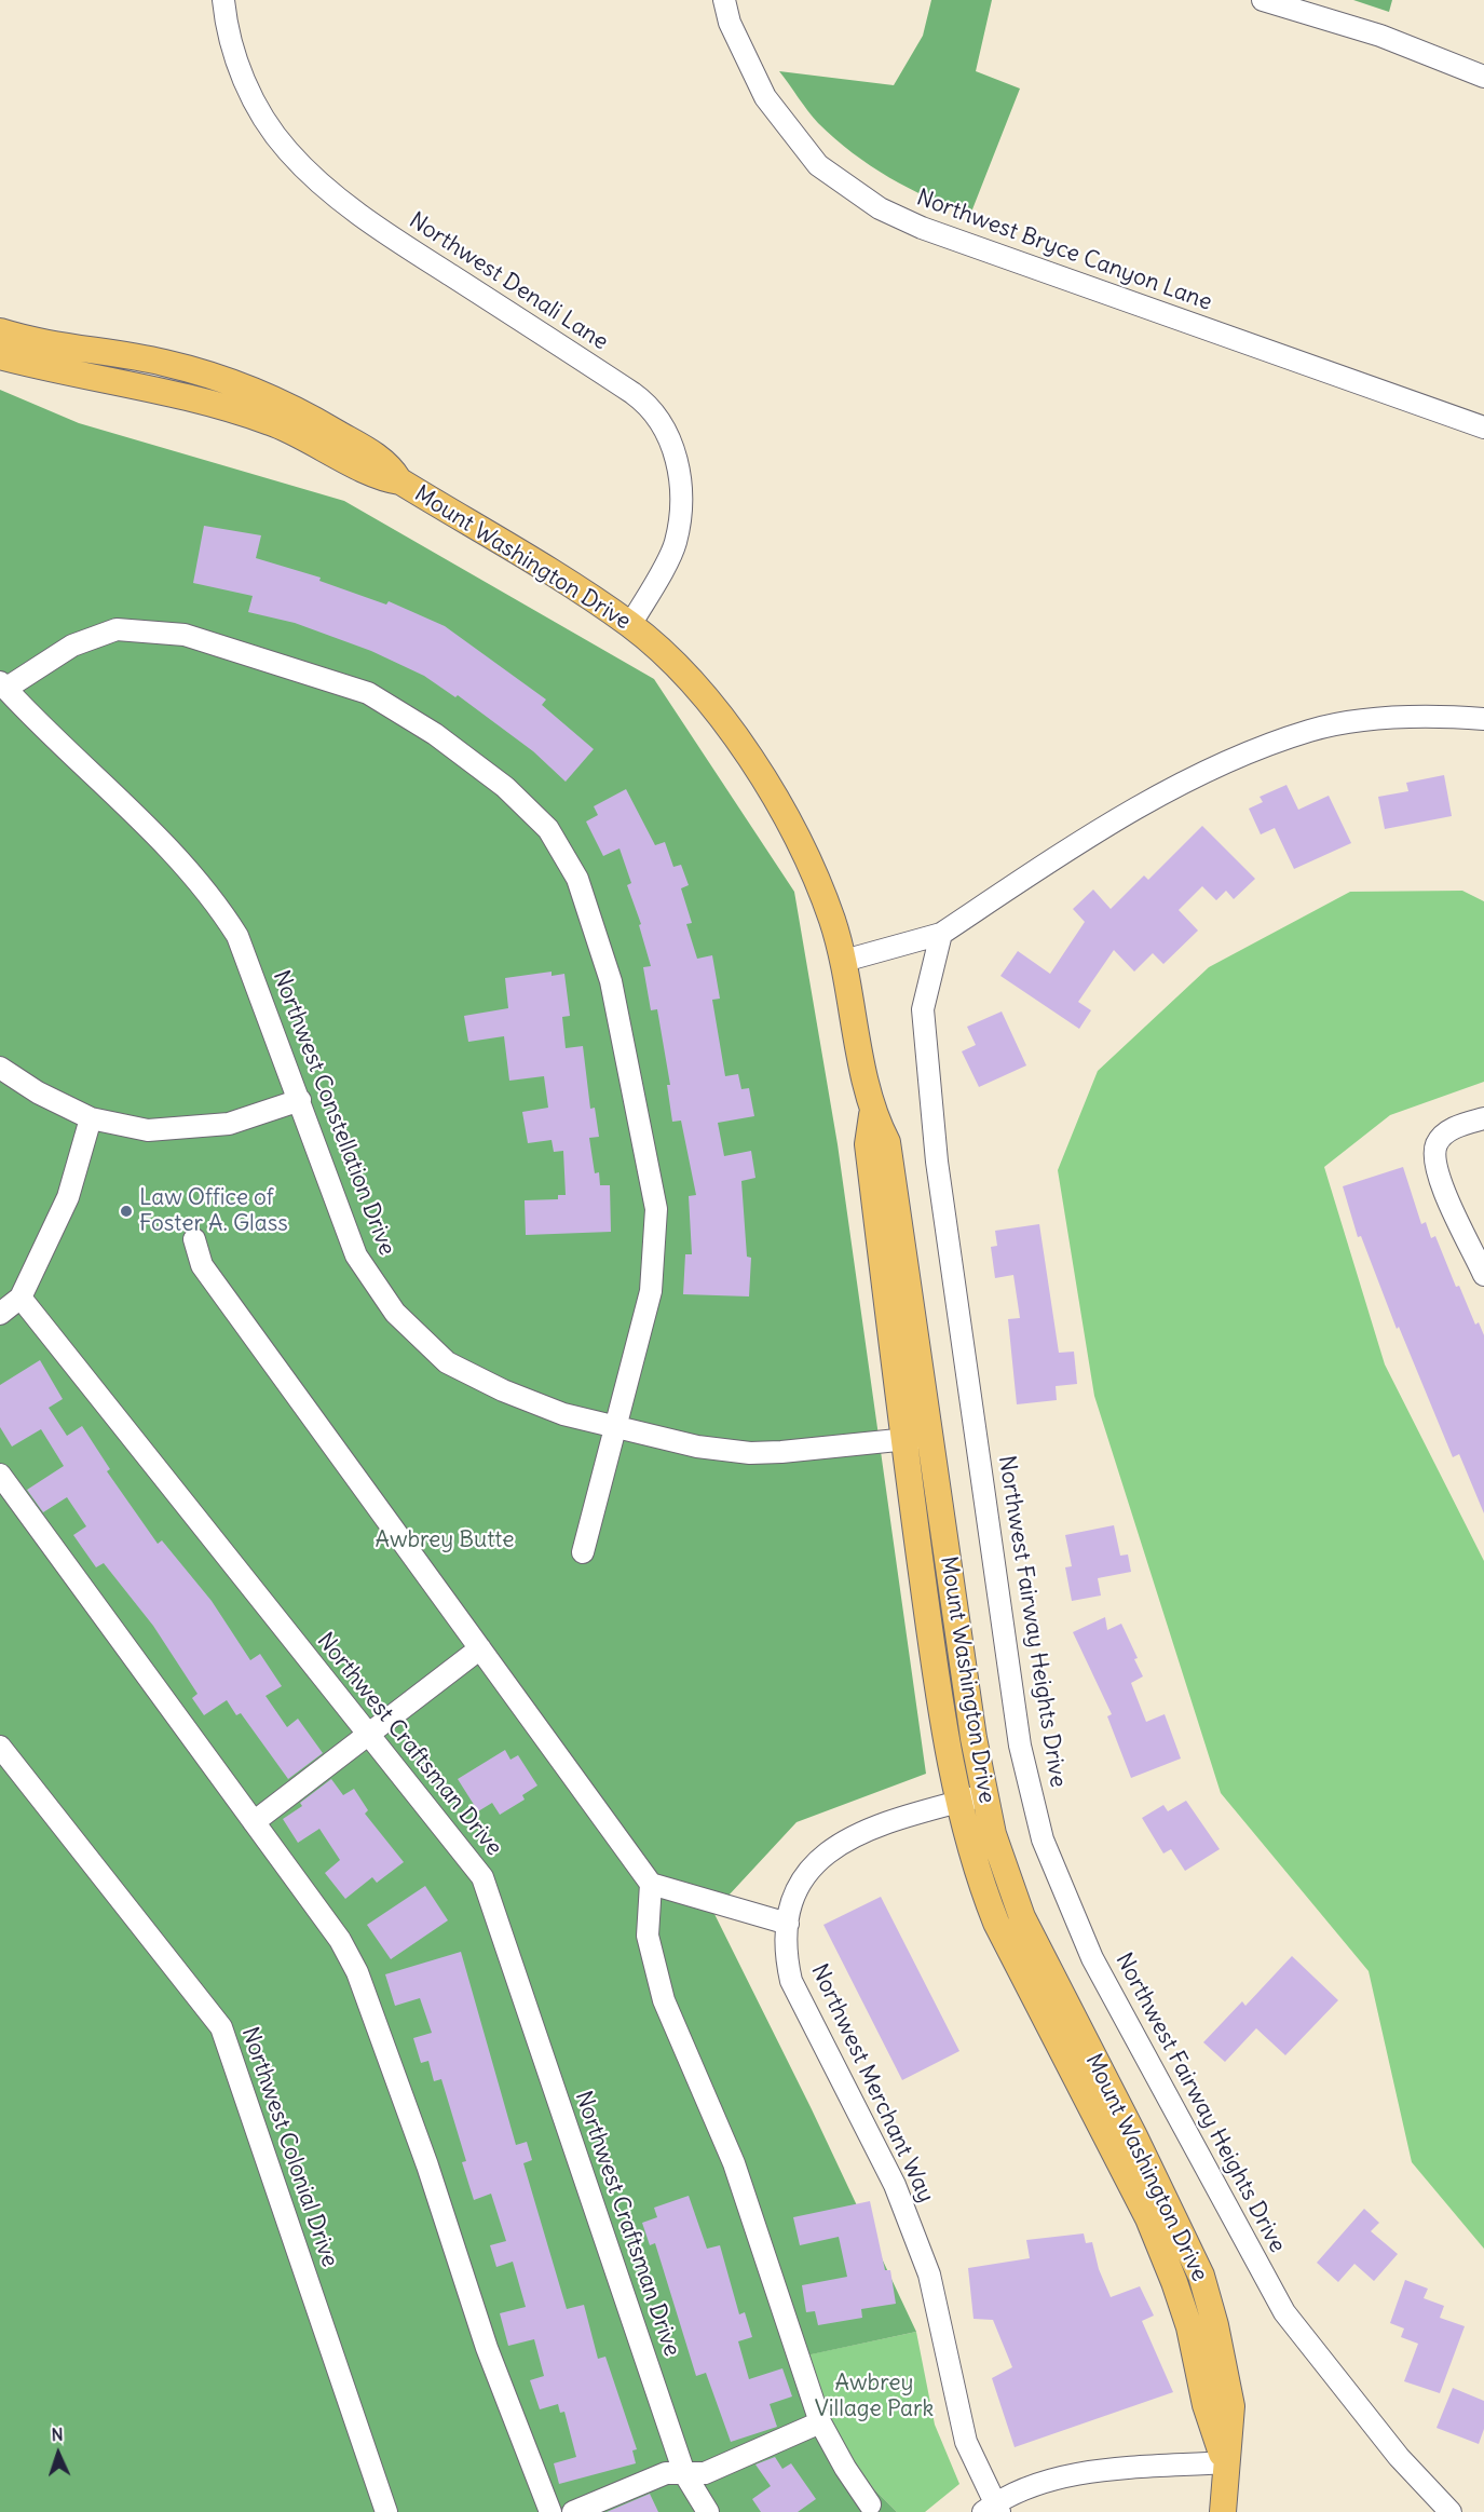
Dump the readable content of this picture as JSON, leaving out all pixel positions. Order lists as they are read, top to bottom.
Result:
{
  "streets": {
    "main road": ["Mount Washington Drive"],
    "street": [
      "Northwest Bryce Canyon Lane",
      "Northwest Denali Lane",
      "Northwest Constellation Drive",
      "Northwest Fairway Heights Drive",
      "Northwest Craftsman Drive",
      "Northwest Merchant Way",
      "Northwest Colonial Drive"
    ]
  },
  "crossings": [
    ["Northwest Denali Lane", "Mount Washington Drive"],
    ["Mount Washington Drive", "Northwest Constellation Drive"],
    ["Mount Washington Drive", "Northwest Merchant Way"]
  ],
  "parks": ["Awbrey Butte", "Awbrey Village Park"],
  "places": ["Law Office of Foster A. Glass"],
  "north": "top"
}
